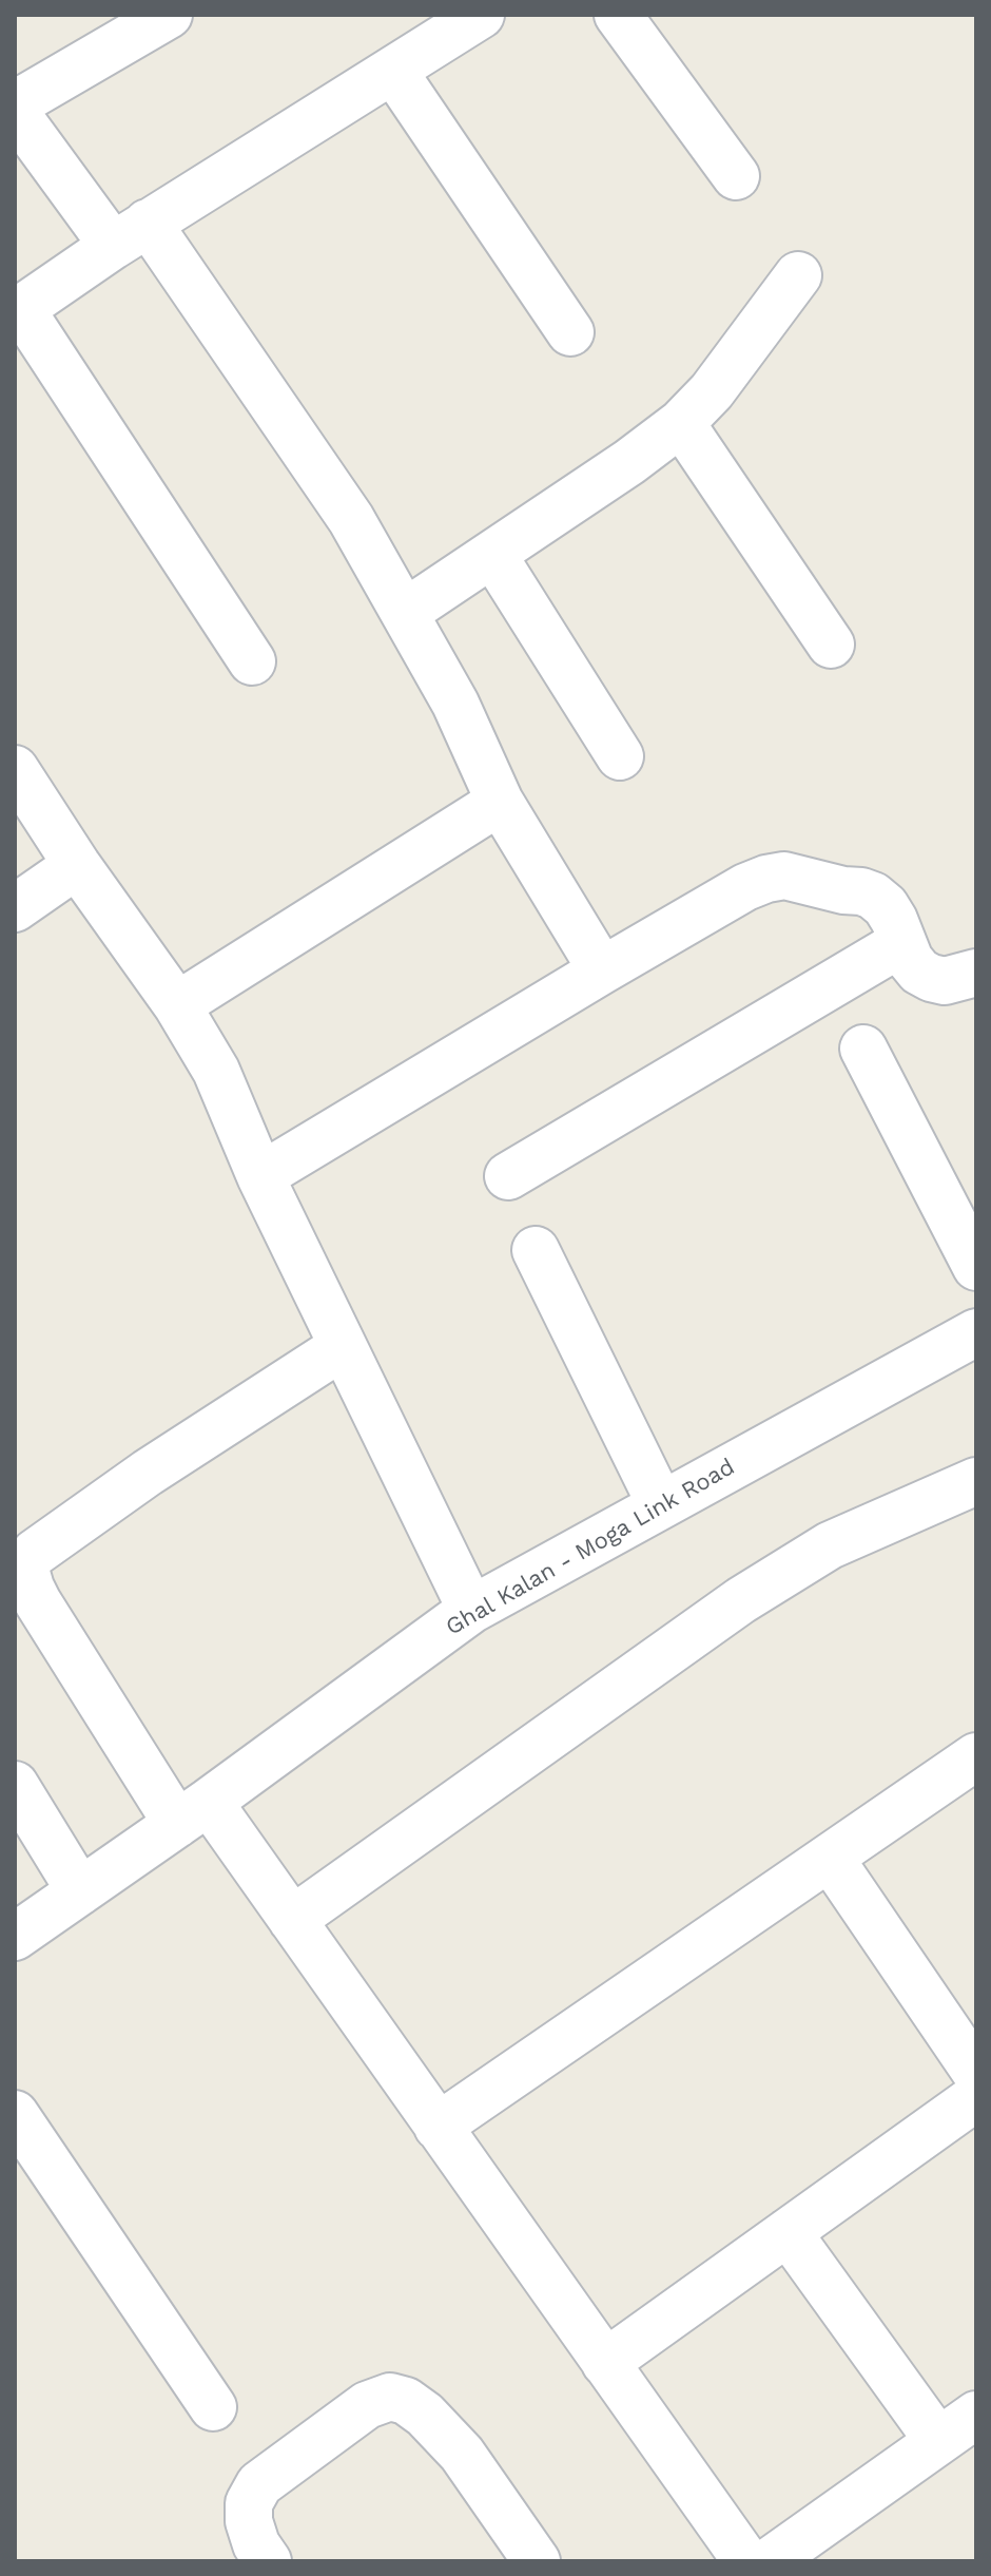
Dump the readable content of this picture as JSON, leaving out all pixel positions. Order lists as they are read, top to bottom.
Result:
{
  "streets": {
    "street": ["Ghal Kalan - Moga Link Road"]
  }
}
